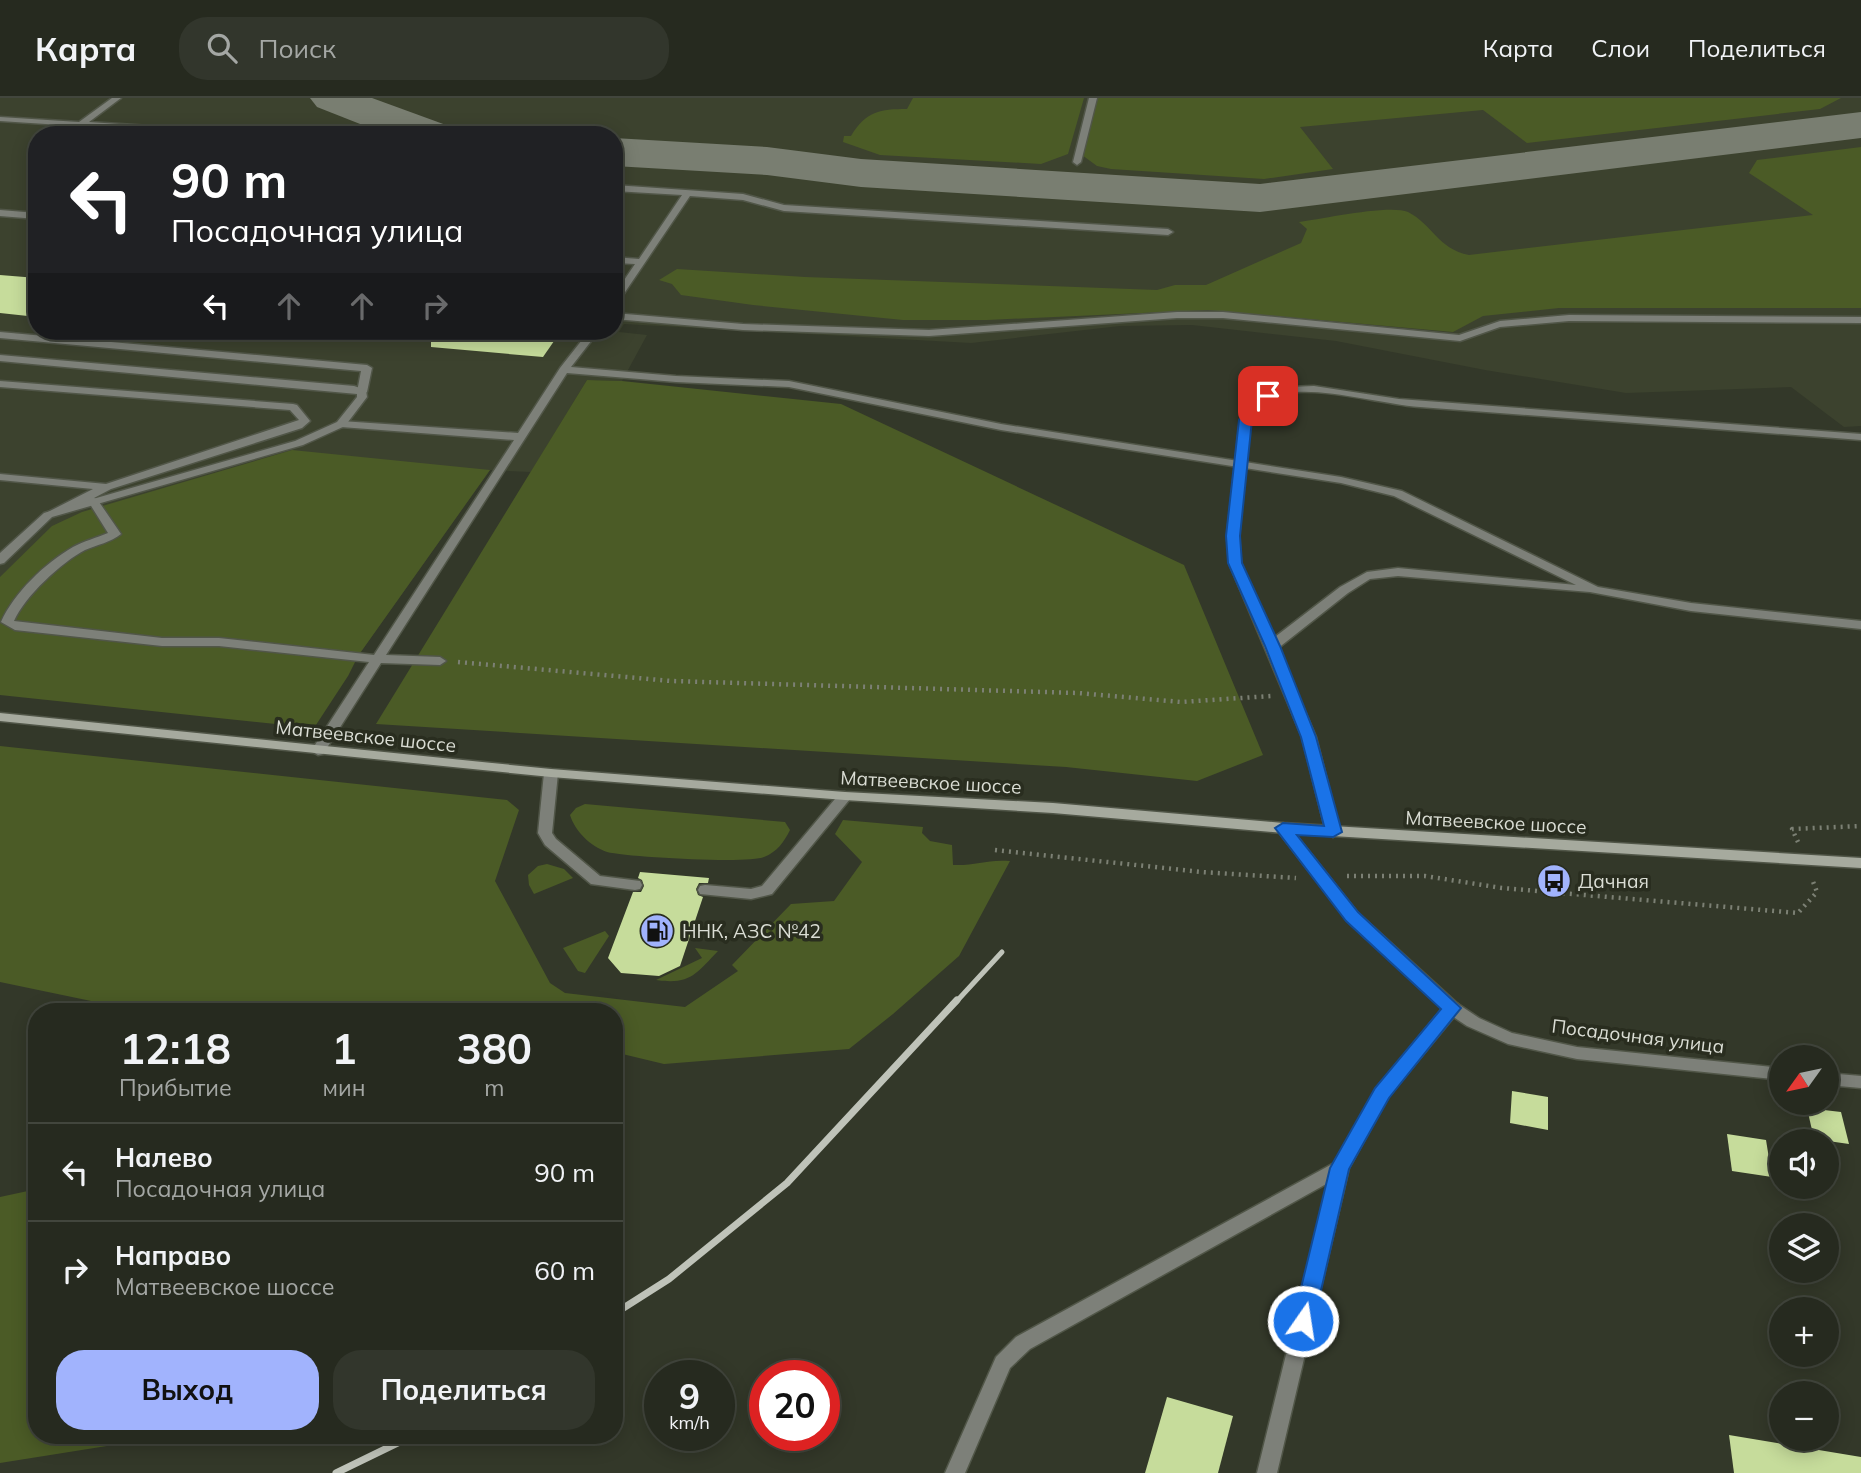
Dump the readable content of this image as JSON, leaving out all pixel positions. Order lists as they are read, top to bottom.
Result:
{
  "streets": {
    "main road": ["Матвеевское шоссе"],
    "street": ["Посадочная улица"]
  },
  "crossings": [
    ["Матвеевское шоссе", "Посадочная улица"]
  ],
  "places": {
    "bus stop": ["Дачная"],
    "fuel station": ["ННК, АЗС №42"]
  },
  "north": "bottom left",
  "page": {
    "header": "Карта",
    "search": "Поиск",
    "nav": ["Карта", "Слои", "Поделиться"],
    "turn": ["90 m", "Посадочная улица"],
    "eta": [
      "12:18",
      "Прибытие",
      "1",
      "мин",
      "380",
      "m"
    ],
    "map_buttons": ["+", "−"],
    "list": [
      {
        "name": "Налево",
        "note": "Посадочная улица",
        "value": "90 m"
      },
      {
        "name": "Направо",
        "note": "Матвеевское шоссе",
        "value": "60 m"
      }
    ],
    "buttons": ["Выход", "Поделиться"],
    "speed": "9 km/h",
    "limit": "20"
  }
}
